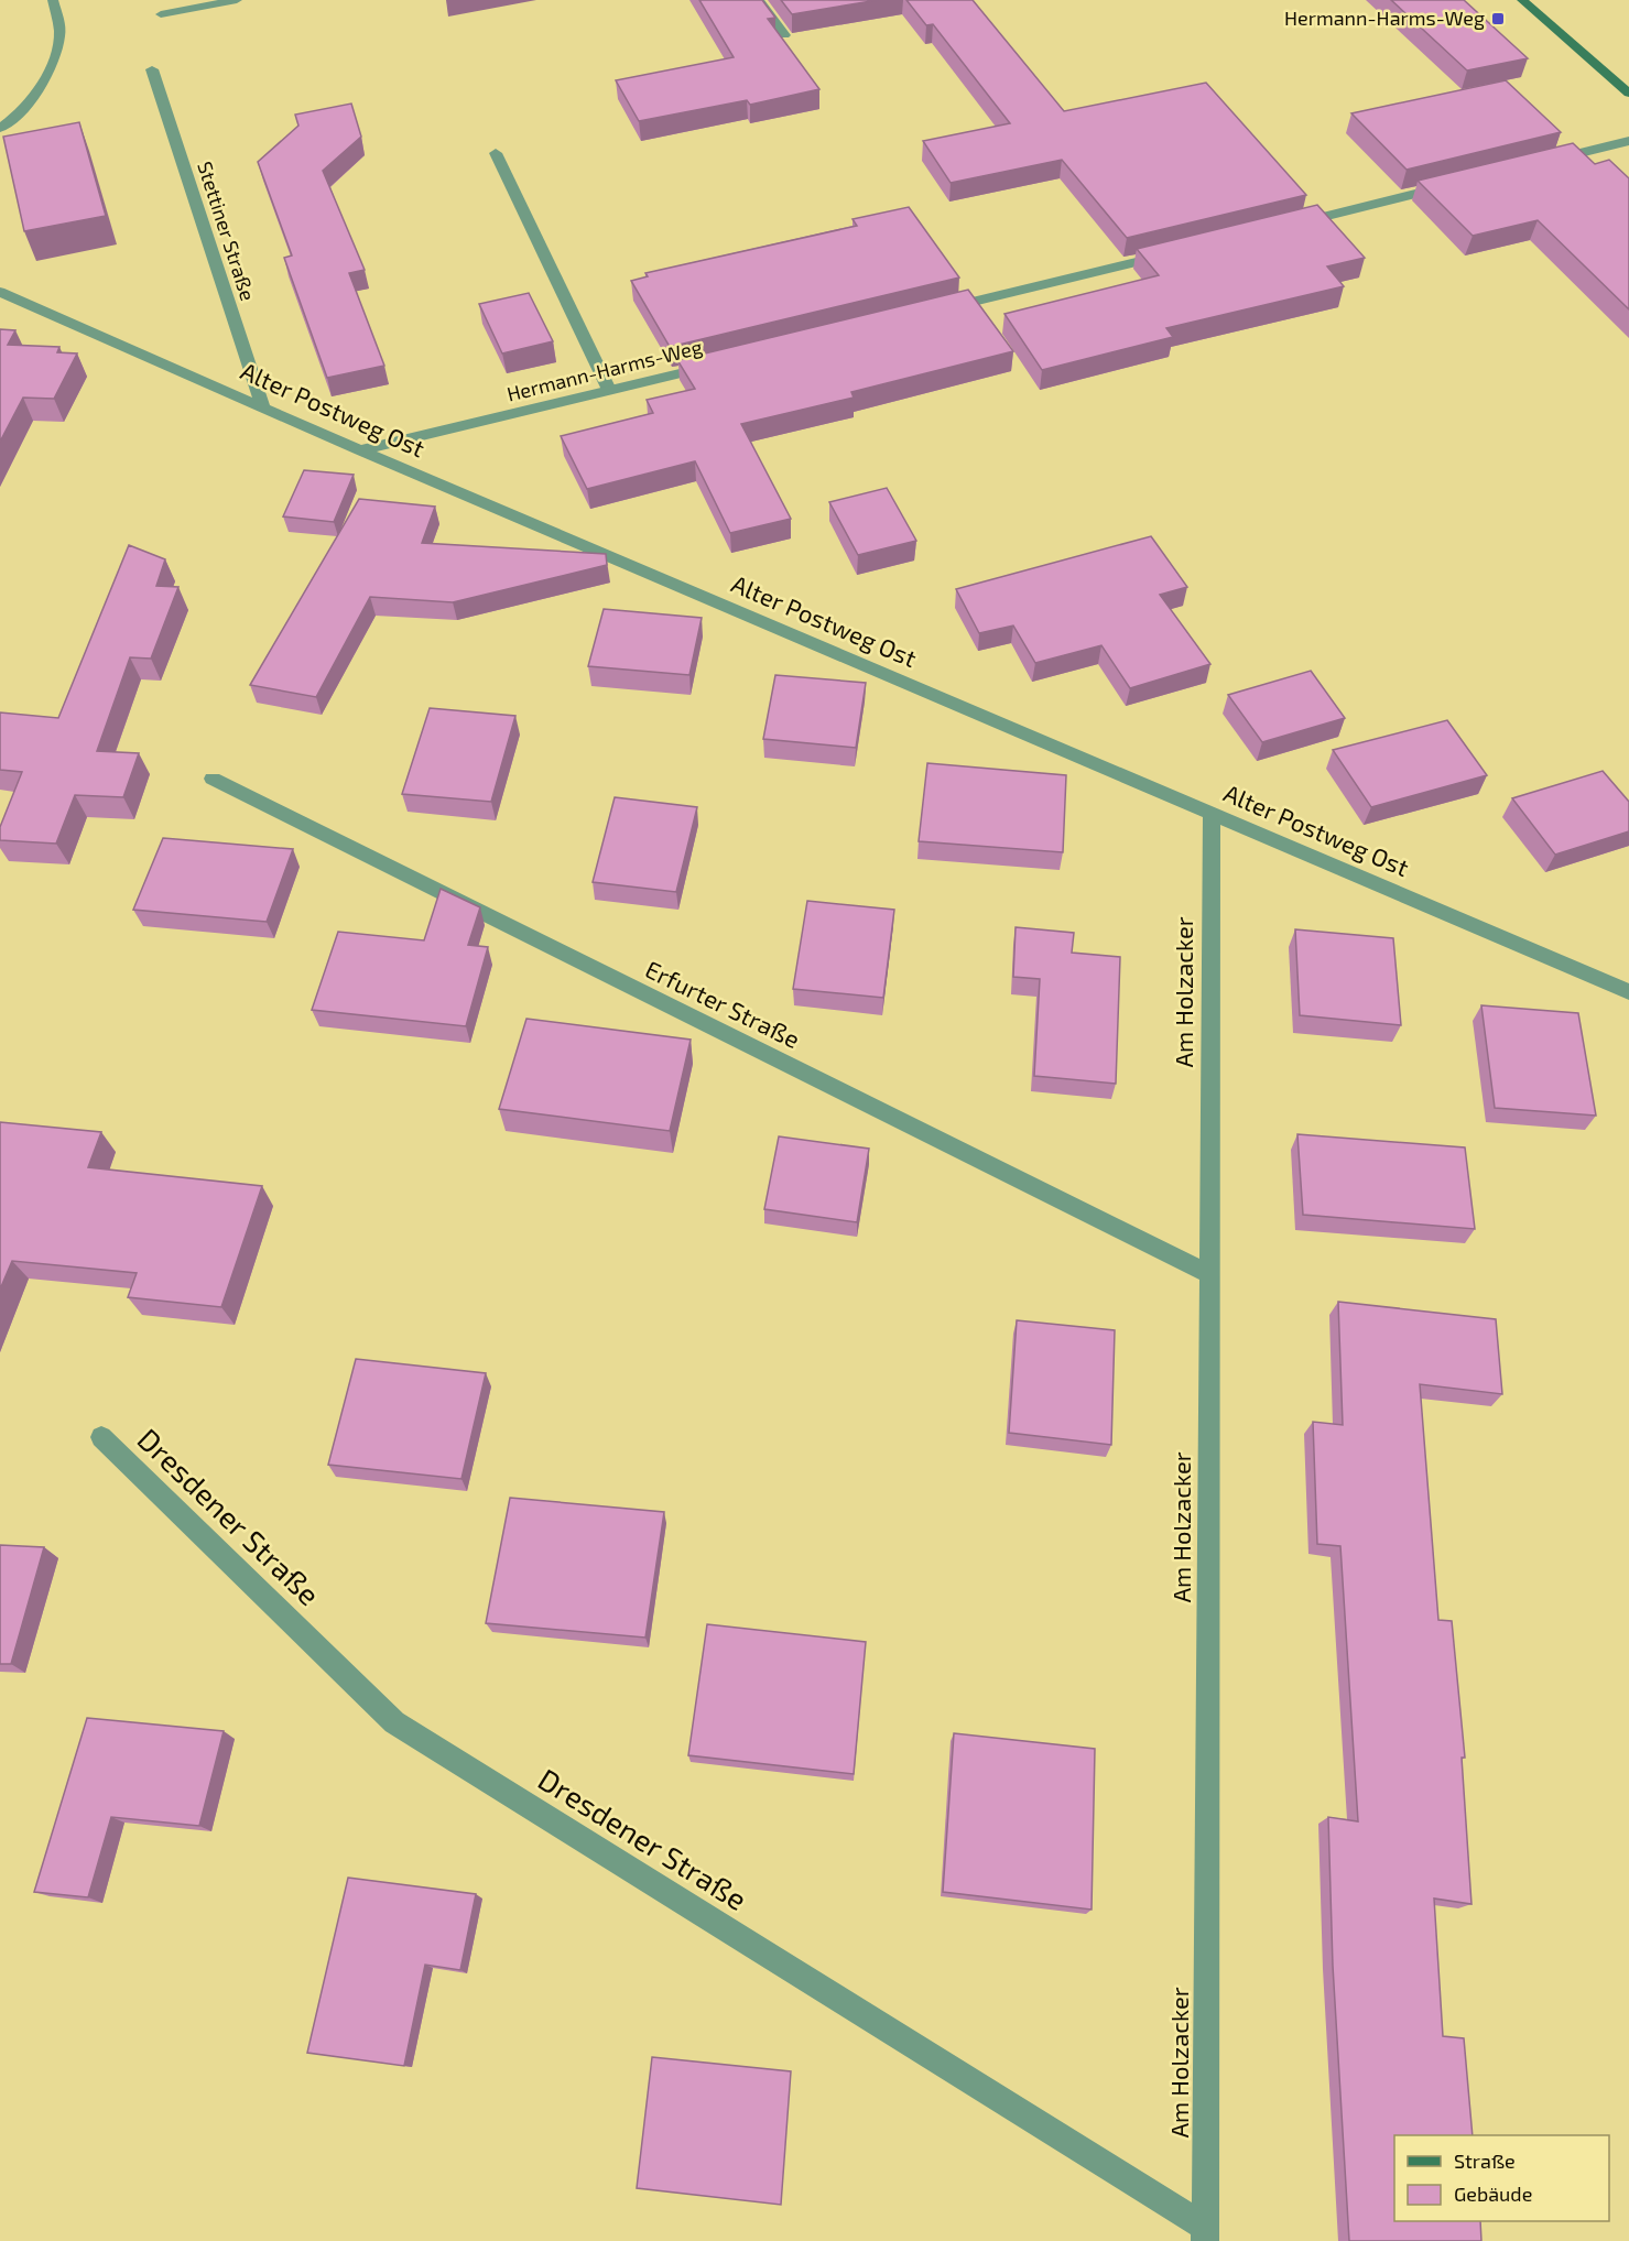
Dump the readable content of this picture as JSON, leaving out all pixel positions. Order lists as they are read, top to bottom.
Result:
{
  "streets": {
    "street": [
      "Stettiner Straße",
      "Hermann-Harms-Weg",
      "Alter Postweg Ost",
      "Am Holzacker",
      "Erfurter Straße",
      "Dresdener Straße"
    ]
  },
  "crossings": [
    ["Stettiner Straße", "Alter Postweg Ost"],
    ["Hermann-Harms-Weg", "Alter Postweg Ost"],
    ["Alter Postweg Ost", "Am Holzacker"],
    ["Am Holzacker", "Erfurter Straße"],
    ["Am Holzacker", "Dresdener Straße"]
  ],
  "places": {
    "transit": ["Hermann-Harms-Weg"]
  },
  "legend": ["Straße", "Gebäude"]
}
